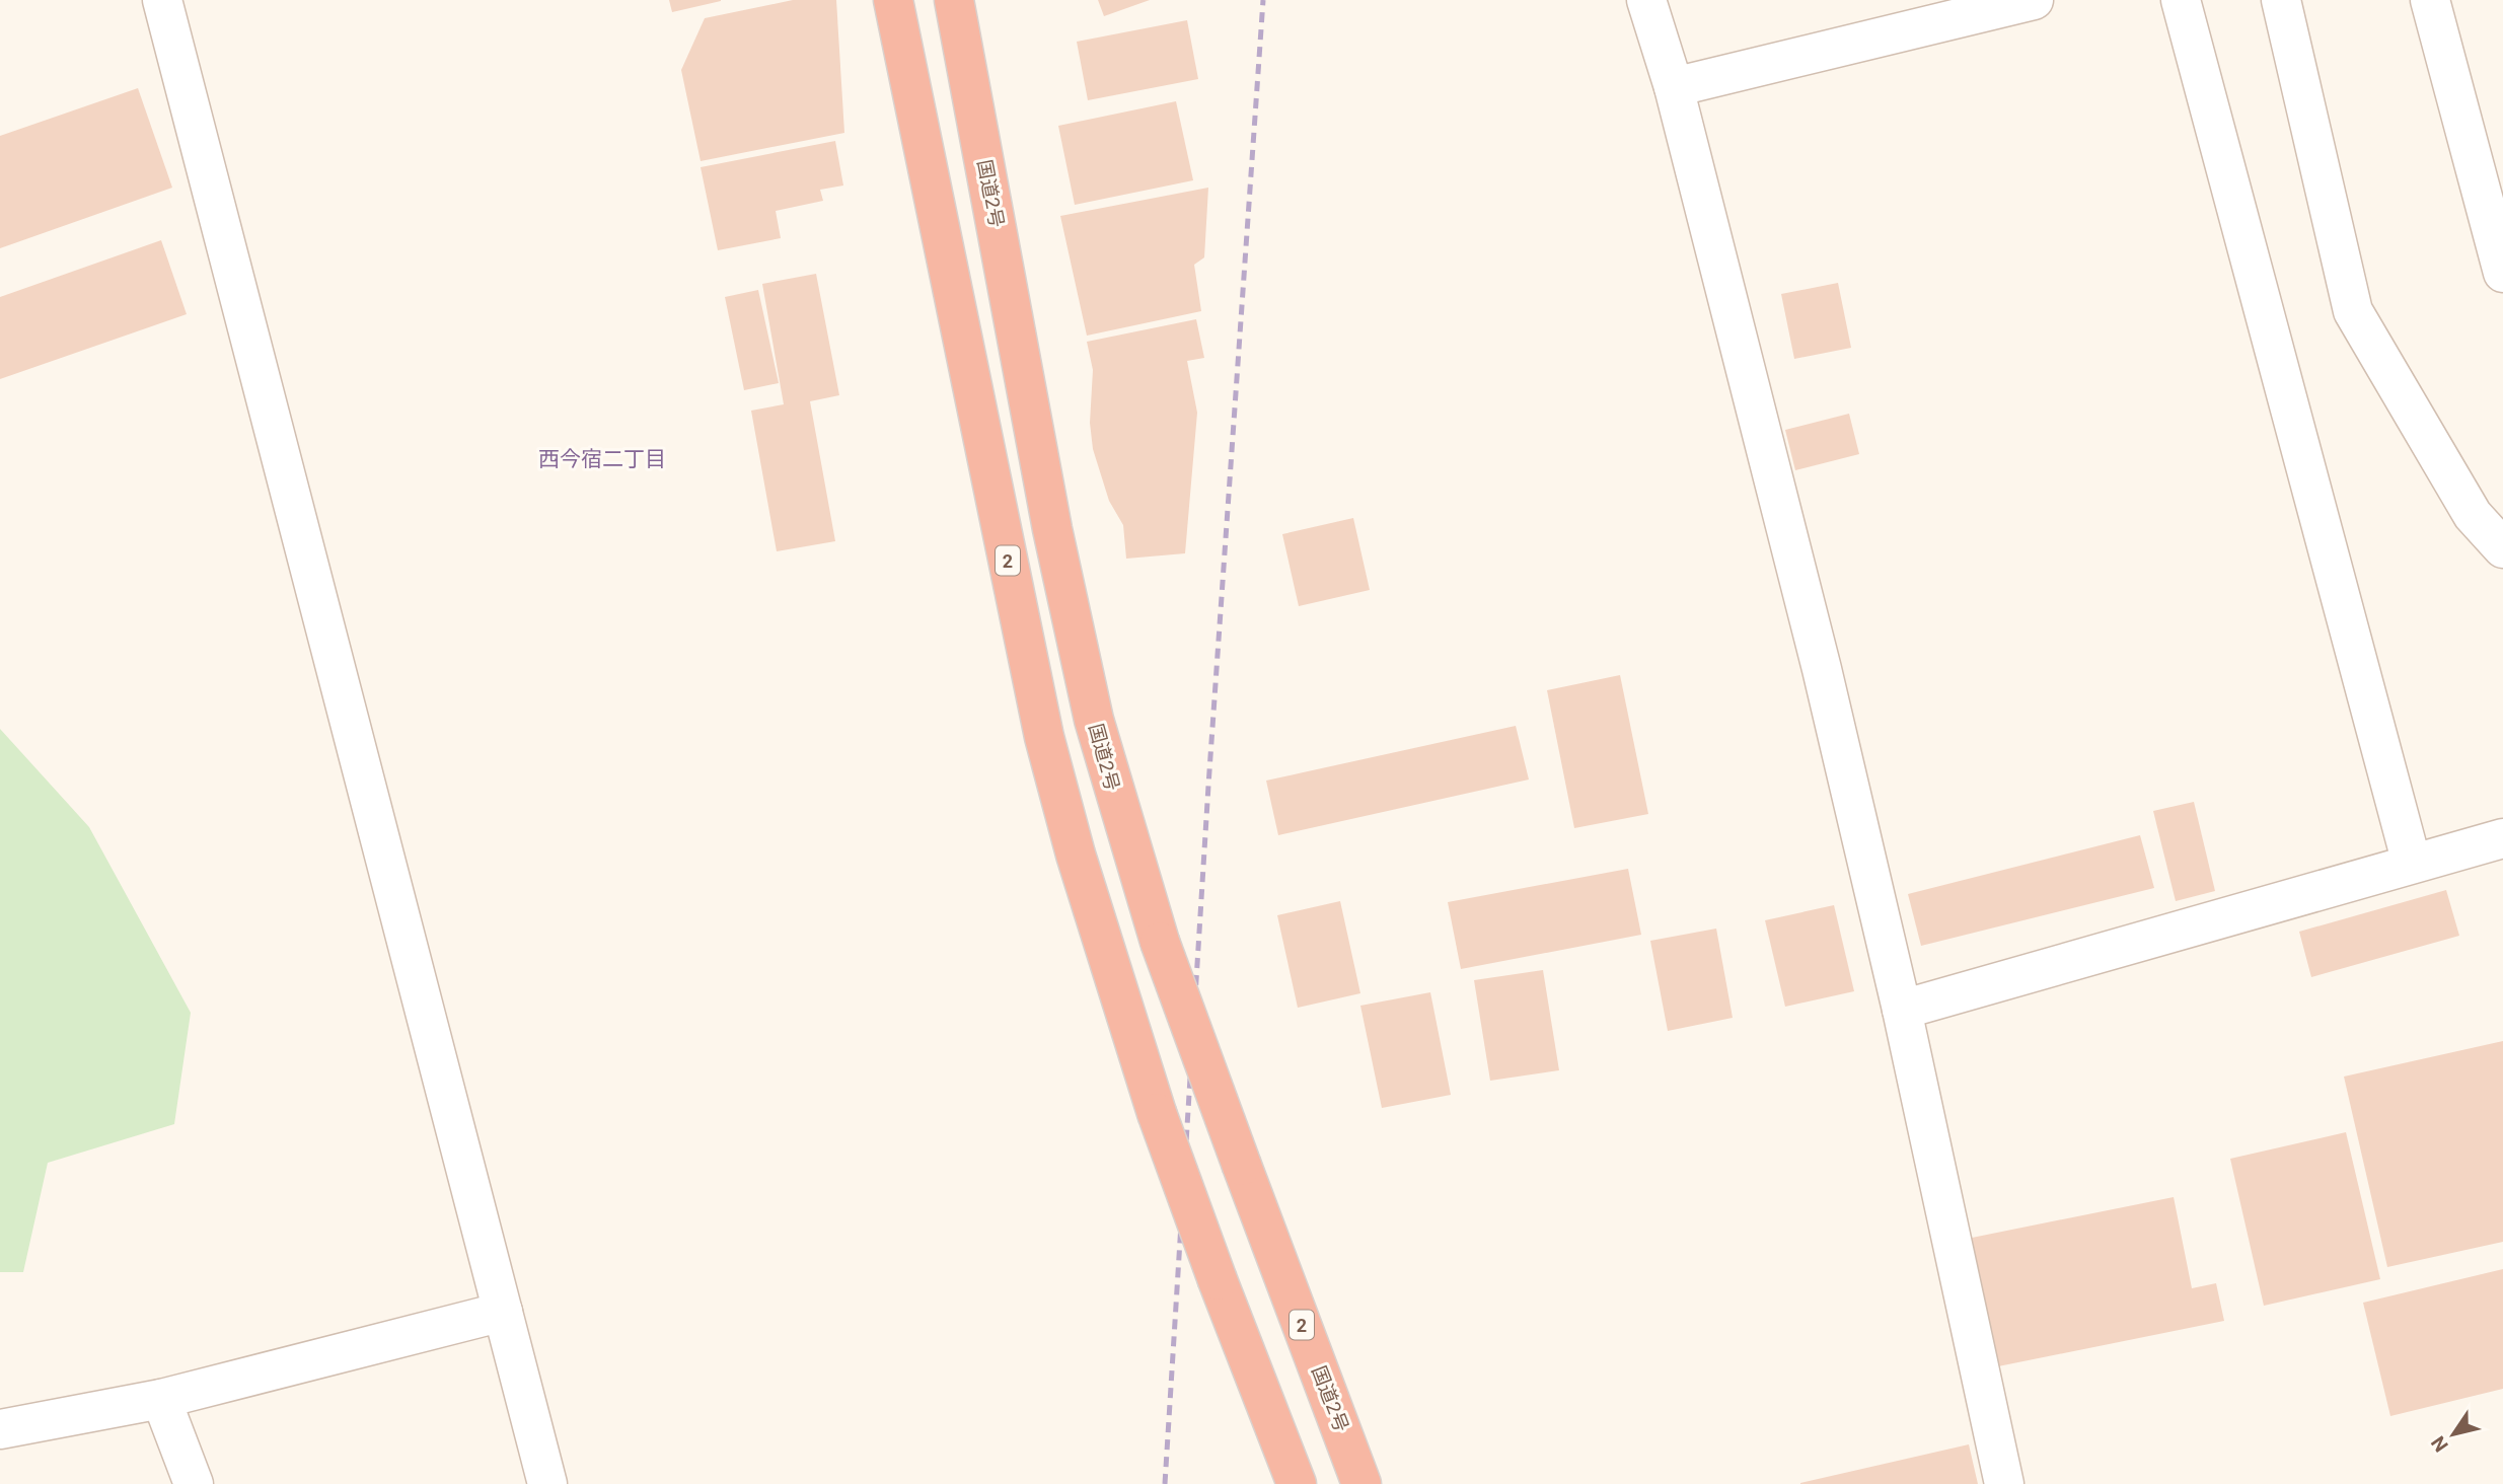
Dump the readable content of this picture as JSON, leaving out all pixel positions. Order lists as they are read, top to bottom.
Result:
{
  "streets": {
    "highway": ["国道2号", "2"]
  },
  "districts": ["西今宿二丁目"],
  "north": "bottom left"
}
